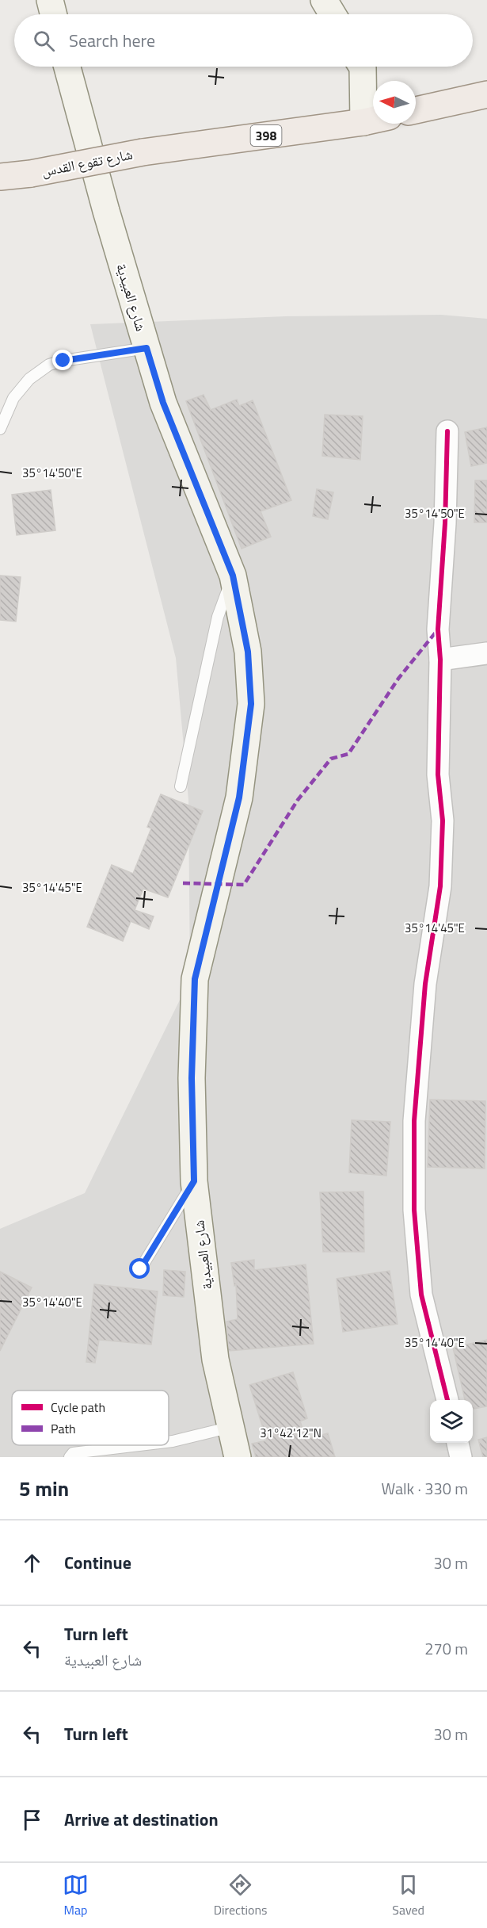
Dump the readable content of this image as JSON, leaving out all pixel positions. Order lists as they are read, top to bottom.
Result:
{
  "streets": {
    "main road": ["398", "شارع تقوع القدس", "شارع العبيدية"]
  },
  "crossings": [
    ["398", "شارع تقوع القدس"]
  ],
  "legend": ["Cycle path", "Path"],
  "north": "left",
  "page": {
    "search": "Search here",
    "heading": ["5 min", "Walk · 330 m"],
    "list": [
      ["Continue", "30 m"],
      ["Turn left", "شارع العبيدية", "270 m"],
      ["Turn left", "30 m"],
      "Arrive at destination"
    ],
    "nav": ["Map", "Directions", "Saved"]
  },
  "coordinates": [
    "35°14'50\"E",
    "35°14'45\"E",
    "35°14'40\"E",
    "31°42'12\"N"
  ]
}
